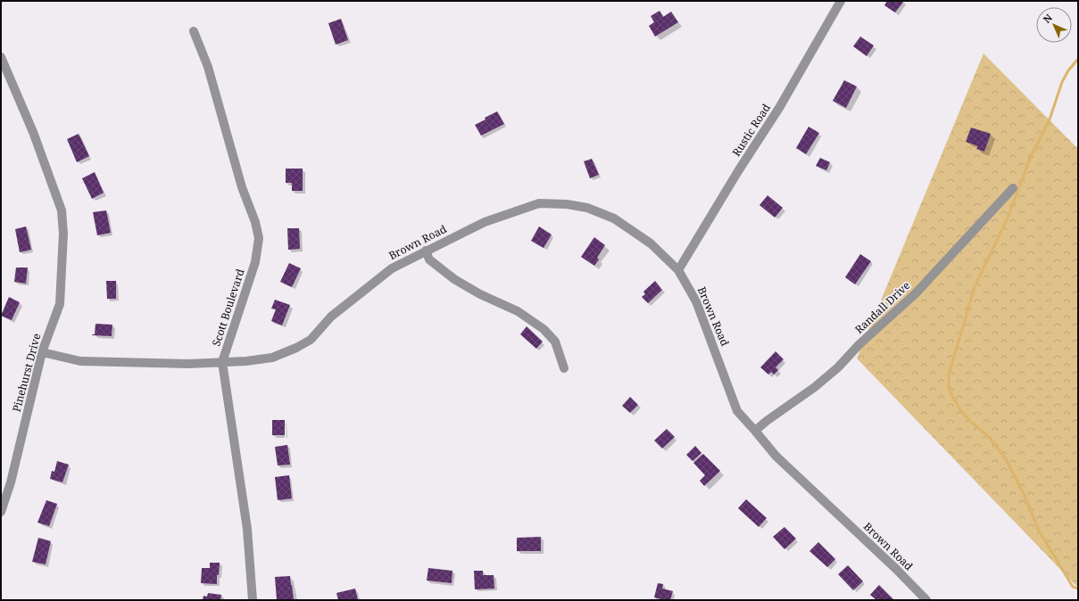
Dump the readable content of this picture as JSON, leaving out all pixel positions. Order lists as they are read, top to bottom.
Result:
{
  "streets": {
    "street": [
      "Rustic Road",
      "Brown Road",
      "Scott Boulevard",
      "Randall Drive",
      "Pinehurst Drive"
    ]
  },
  "crossings": [
    ["Rustic Road", "Brown Road"],
    ["Brown Road", "Scott Boulevard"],
    ["Brown Road", "Randall Drive"],
    ["Brown Road", "Pinehurst Drive"]
  ],
  "north": "top left"
}
